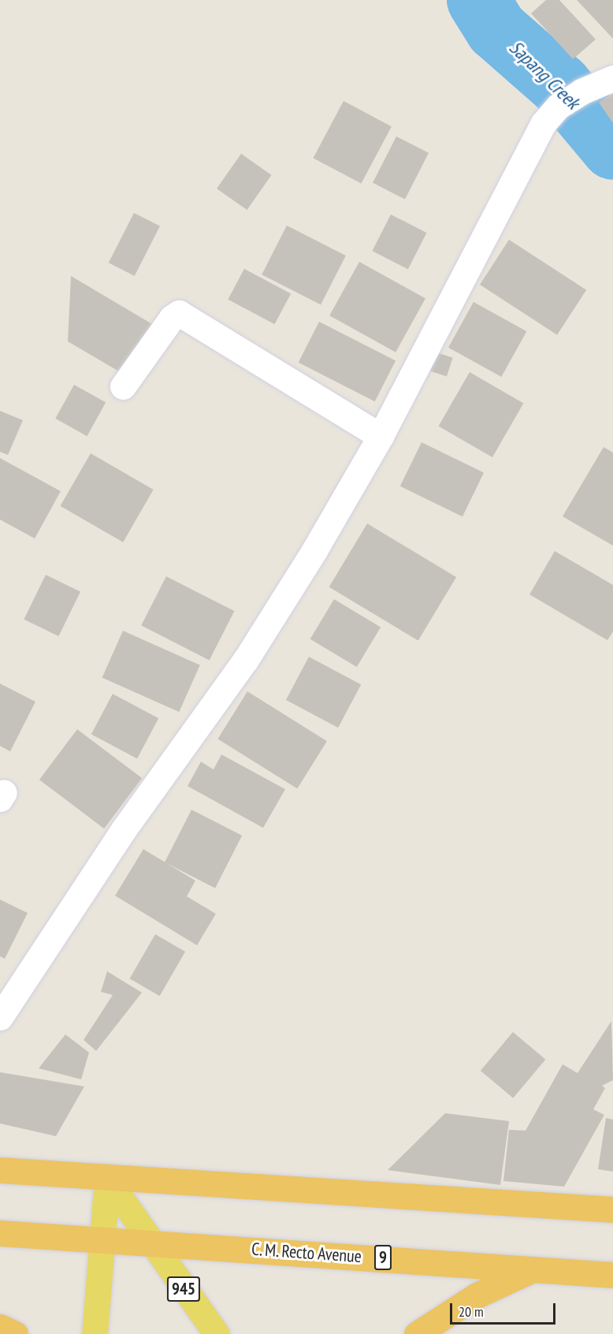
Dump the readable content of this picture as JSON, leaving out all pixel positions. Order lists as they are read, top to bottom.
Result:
{
  "streets": {
    "highway": ["C. M. Recto Avenue", "9"],
    "main road": ["945"]
  },
  "crossings": [
    ["C. M. Recto Avenue", "945"]
  ],
  "water": ["Sapang Creek"],
  "scale_bar": "20 m"
}
